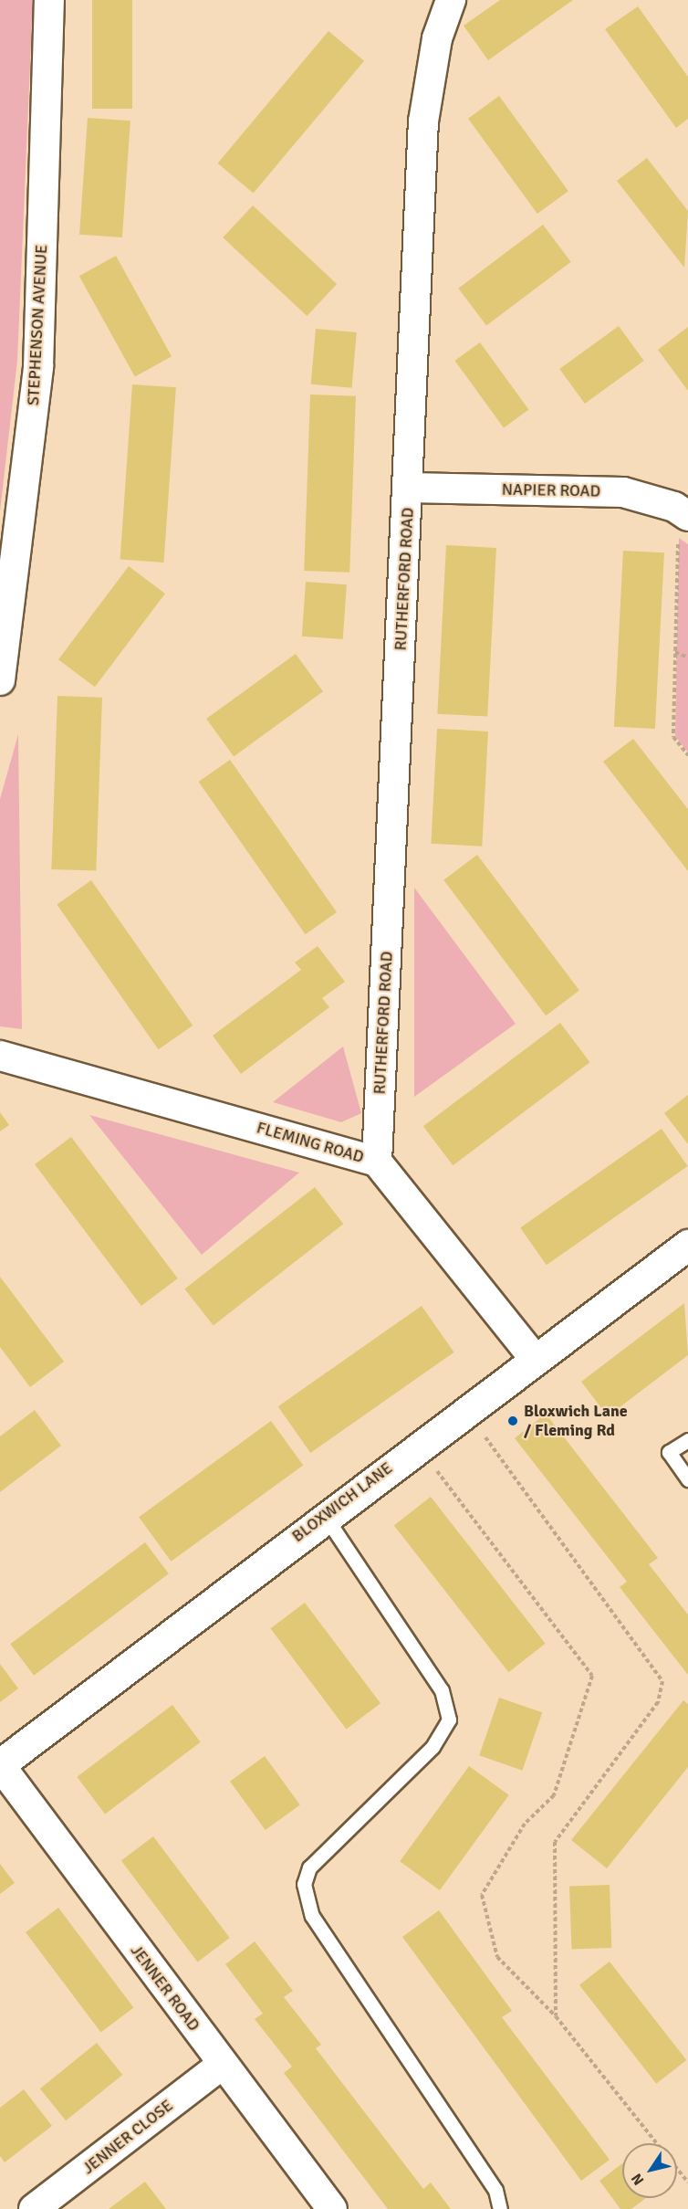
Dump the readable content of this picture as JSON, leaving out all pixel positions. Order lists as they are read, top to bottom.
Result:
{
  "streets": {
    "street": [
      "STEPHENSON AVENUE",
      "NAPIER ROAD",
      "RUTHERFORD ROAD",
      "FLEMING ROAD",
      "BLOXWICH LANE",
      "JENNER ROAD",
      "JENNER CLOSE"
    ]
  },
  "crossings": [
    ["NAPIER ROAD", "RUTHERFORD ROAD"],
    ["RUTHERFORD ROAD", "FLEMING ROAD"],
    ["FLEMING ROAD", "BLOXWICH LANE"],
    ["BLOXWICH LANE", "JENNER ROAD"],
    ["JENNER ROAD", "JENNER CLOSE"]
  ],
  "places": ["Bloxwich Lane / Fleming Rd"],
  "north": "bottom left"
}
